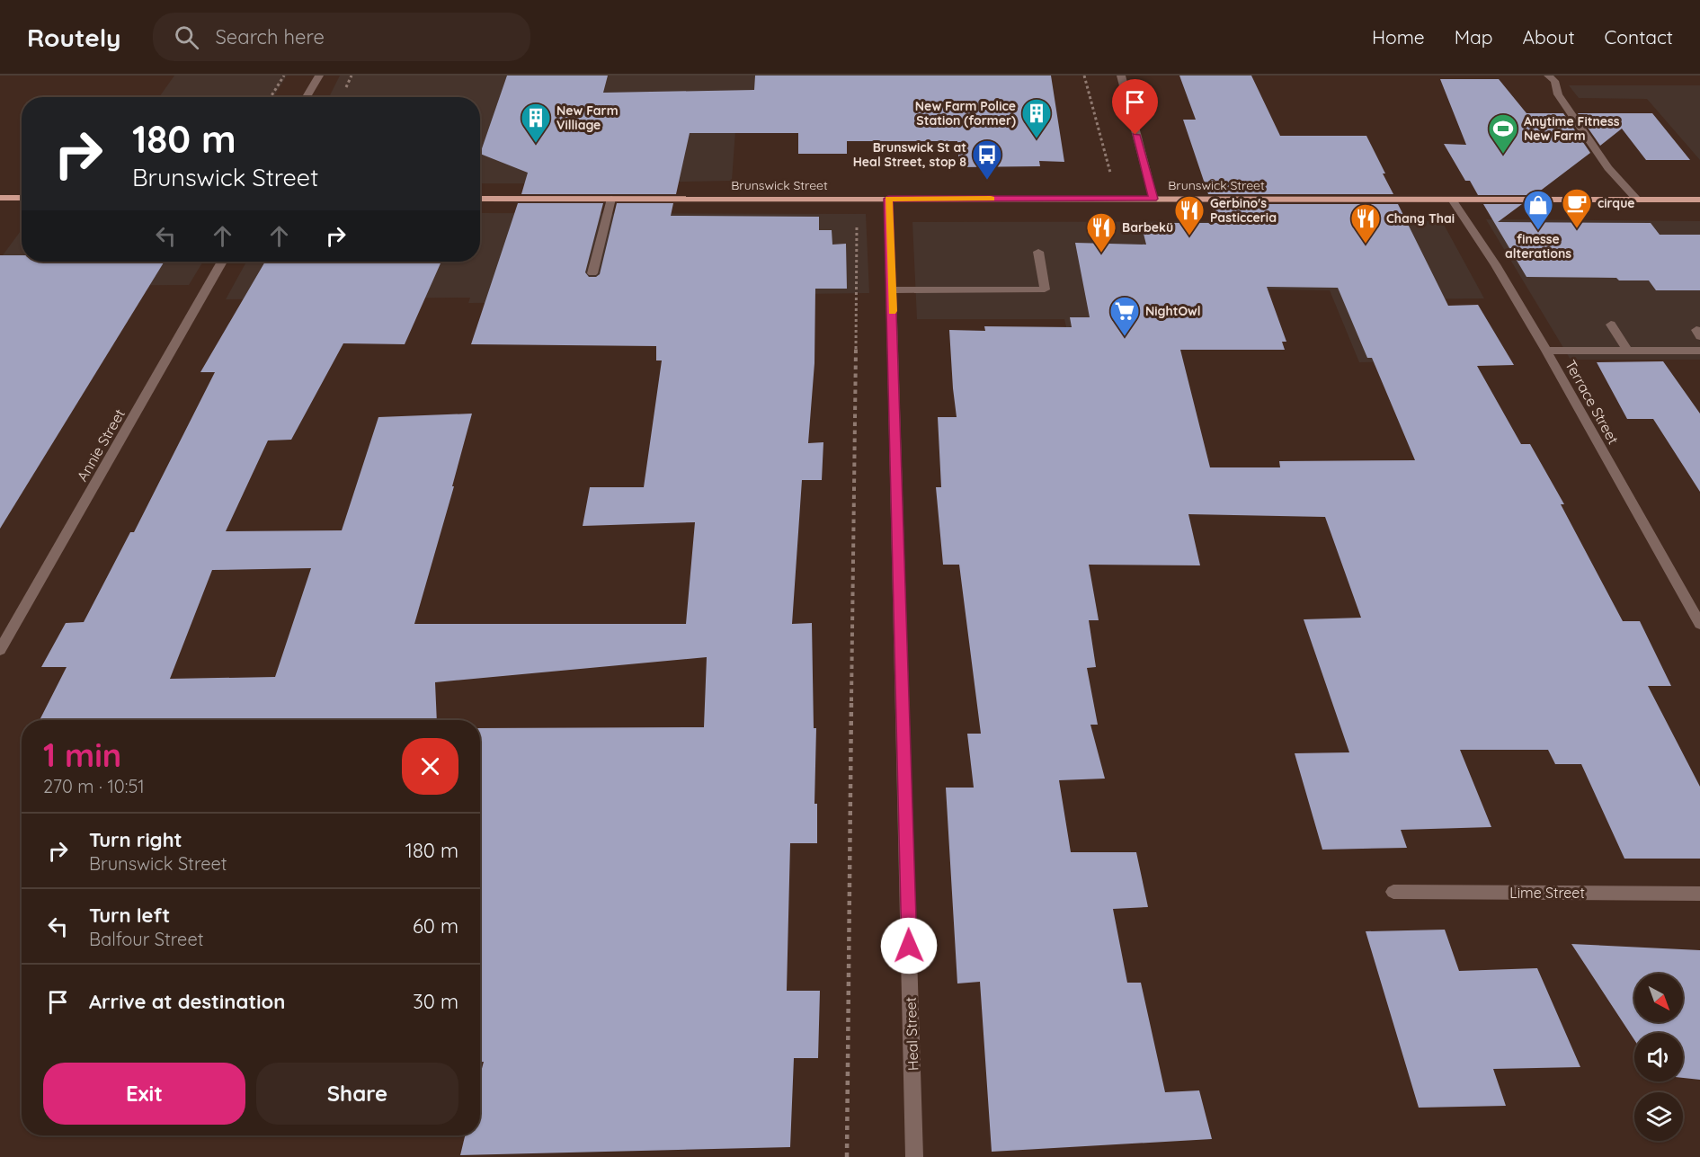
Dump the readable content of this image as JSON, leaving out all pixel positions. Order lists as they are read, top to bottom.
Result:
{
  "streets": {
    "main road": ["Brunswick Street"],
    "street": [
      "Terrace Street",
      "Annie Street",
      "Lime Street",
      "Heal Street"
    ]
  },
  "crossings": [
    ["Brunswick Street", "Terrace Street"],
    ["Brunswick Street", "Heal Street"]
  ],
  "places": {
    "building": ["New Farm Police Station (former)", "New Farm Villiage"],
    "sports": ["Anytime Fitness New Farm"],
    "bus stop": ["Brunswick St at Heal Street, stop 8"],
    "cafe": ["cirque"],
    "shop": ["finesse alterations"],
    "restaurant": ["Gerbino's Pasticceria", "Chang Thai", "Barbekü"],
    "supermarket": ["NightOwl"]
  },
  "north": "bottom right",
  "page": {
    "header": "Routely",
    "search": "Search here",
    "nav": [
      "Home",
      "Map",
      "About",
      "Contact"
    ],
    "turn": ["180 m", "Brunswick Street"],
    "heading": ["1 min", "270 m · 10:51"],
    "list": [
      {
        "name": "Turn right",
        "note": "Brunswick Street",
        "value": "180 m"
      },
      {
        "name": "Turn left",
        "note": "Balfour Street",
        "value": "60 m"
      },
      {
        "name": "Arrive at destination",
        "value": "30 m"
      }
    ],
    "buttons": ["Exit", "Share"]
  }
}
